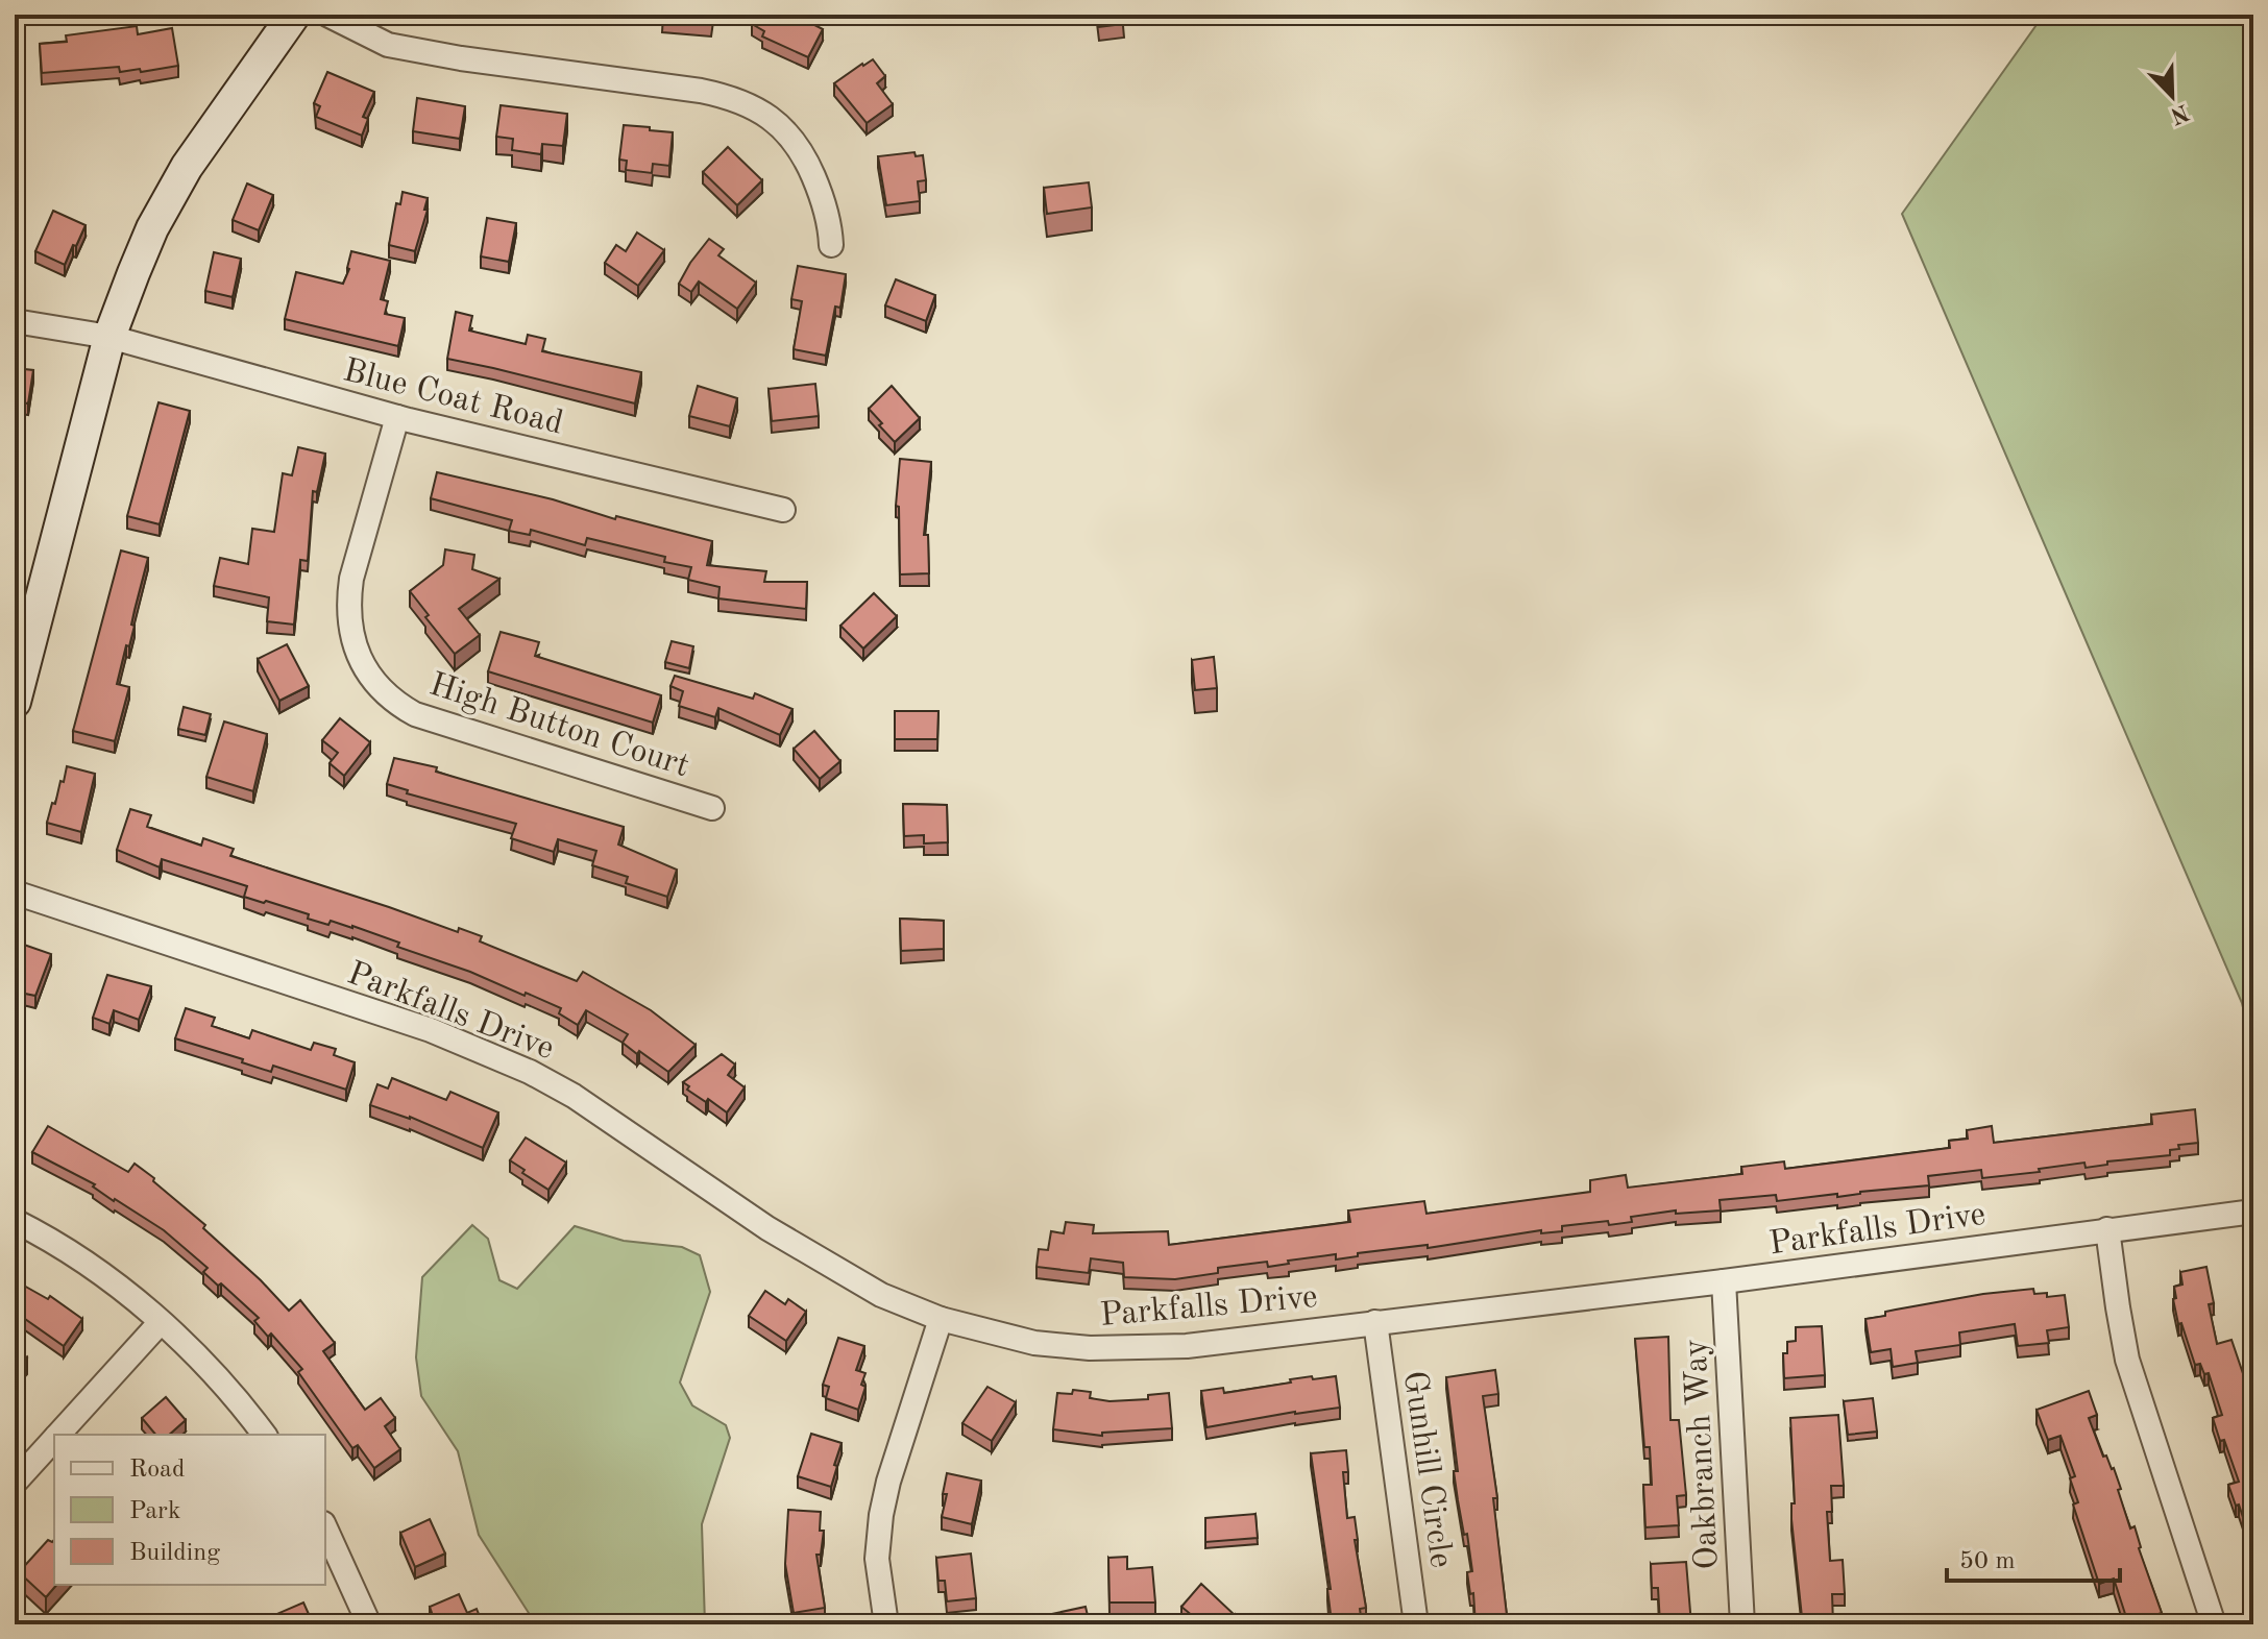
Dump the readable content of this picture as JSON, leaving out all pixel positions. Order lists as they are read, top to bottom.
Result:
{
  "streets": {
    "street": [
      "Blue Coat Road",
      "High Button Court",
      "Parkfalls Drive",
      "Oakbranch Way",
      "Gunhill Circle"
    ]
  },
  "crossings": [
    ["Blue Coat Road", "High Button Court"],
    ["Parkfalls Drive", "Oakbranch Way"],
    ["Parkfalls Drive", "Gunhill Circle"]
  ],
  "legend": ["Road", "Park", "Building"],
  "scale_bar": "50 m",
  "north": "bottom right"
}
